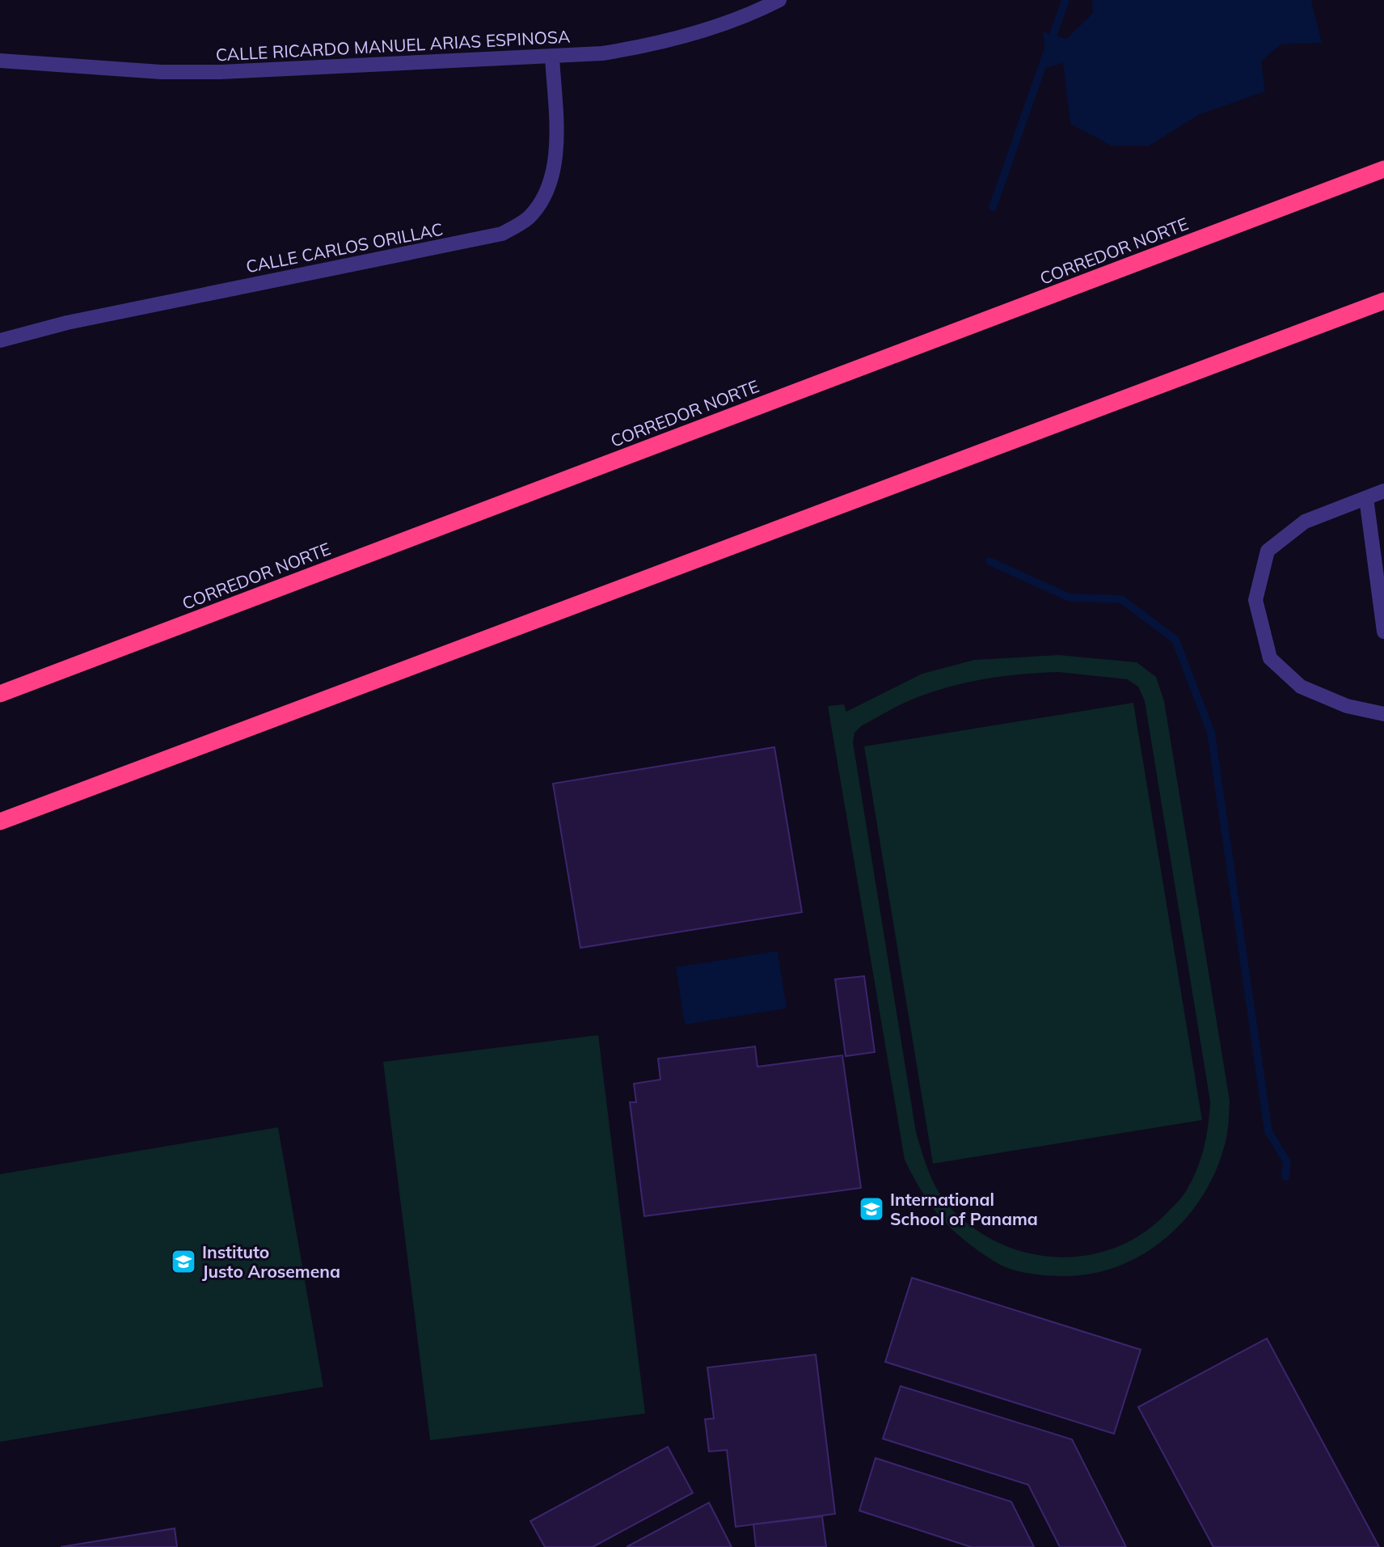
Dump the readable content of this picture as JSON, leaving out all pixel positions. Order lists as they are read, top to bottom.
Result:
{
  "streets": {
    "highway": ["CORREDOR NORTE"],
    "street": ["CALLE RICARDO MANUEL ARIAS ESPINOSA", "CALLE CARLOS ORILLAC"]
  },
  "crossings": [
    ["CALLE RICARDO MANUEL ARIAS ESPINOSA", "CALLE CARLOS ORILLAC"]
  ],
  "places": {
    "school or university": ["International School of Panama", "Instituto Justo Arosemena"]
  }
}
